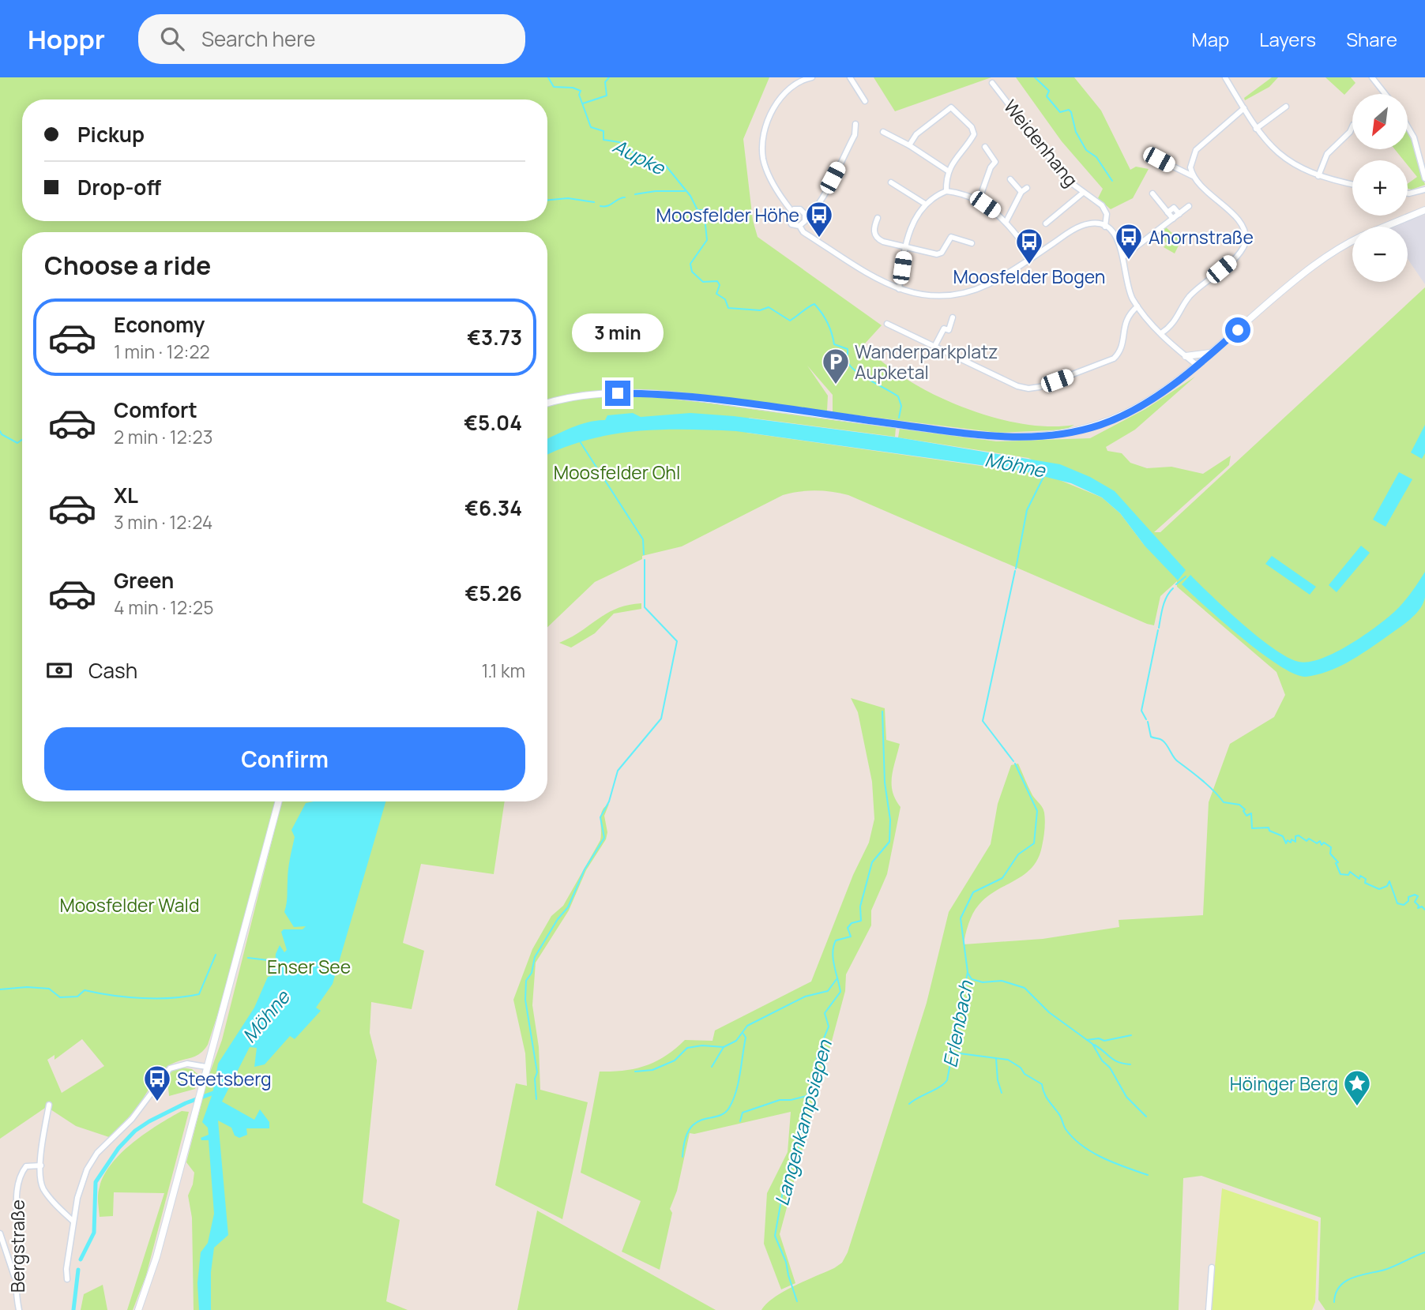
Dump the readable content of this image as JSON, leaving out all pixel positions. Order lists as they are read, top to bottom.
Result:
{
  "streets": {
    "street": ["Weidenhang", "Bergstraße"]
  },
  "water": [
    "Aupke",
    "Möhne",
    "Erlenbach",
    "Langenkampsiepen"
  ],
  "parks": ["Moosfelder Ohl", "Moosfelder Wald", "Enser See"],
  "places": {
    "bus stop": [
      "Moosfelder Höhe",
      "Ahornstraße",
      "Moosfelder Bogen",
      "Steetsberg"
    ],
    "parking": ["Wanderparkplatz Aupketal"],
    "place": ["Höinger Berg"]
  },
  "north": "bottom left",
  "page": {
    "header": "Hoppr",
    "search": "Search here",
    "nav": ["Map", "Layers", "Share"],
    "map_buttons": ["+", "−"],
    "banner": ["Pickup", "Drop-off"],
    "heading": "Choose a ride",
    "list": [
      {
        "name": "Economy",
        "note": "1 min · 12:22",
        "value": "€3.73"
      },
      {
        "name": "Comfort",
        "note": "2 min · 12:23",
        "value": "€5.04"
      },
      {
        "name": "XL",
        "note": "3 min · 12:24",
        "value": "€6.34"
      },
      {
        "name": "Green",
        "note": "4 min · 12:25",
        "value": "€5.26"
      }
    ],
    "bubble": "3 min",
    "pay": ["Cash", "1.1 km"],
    "buttons": "Confirm"
  }
}
